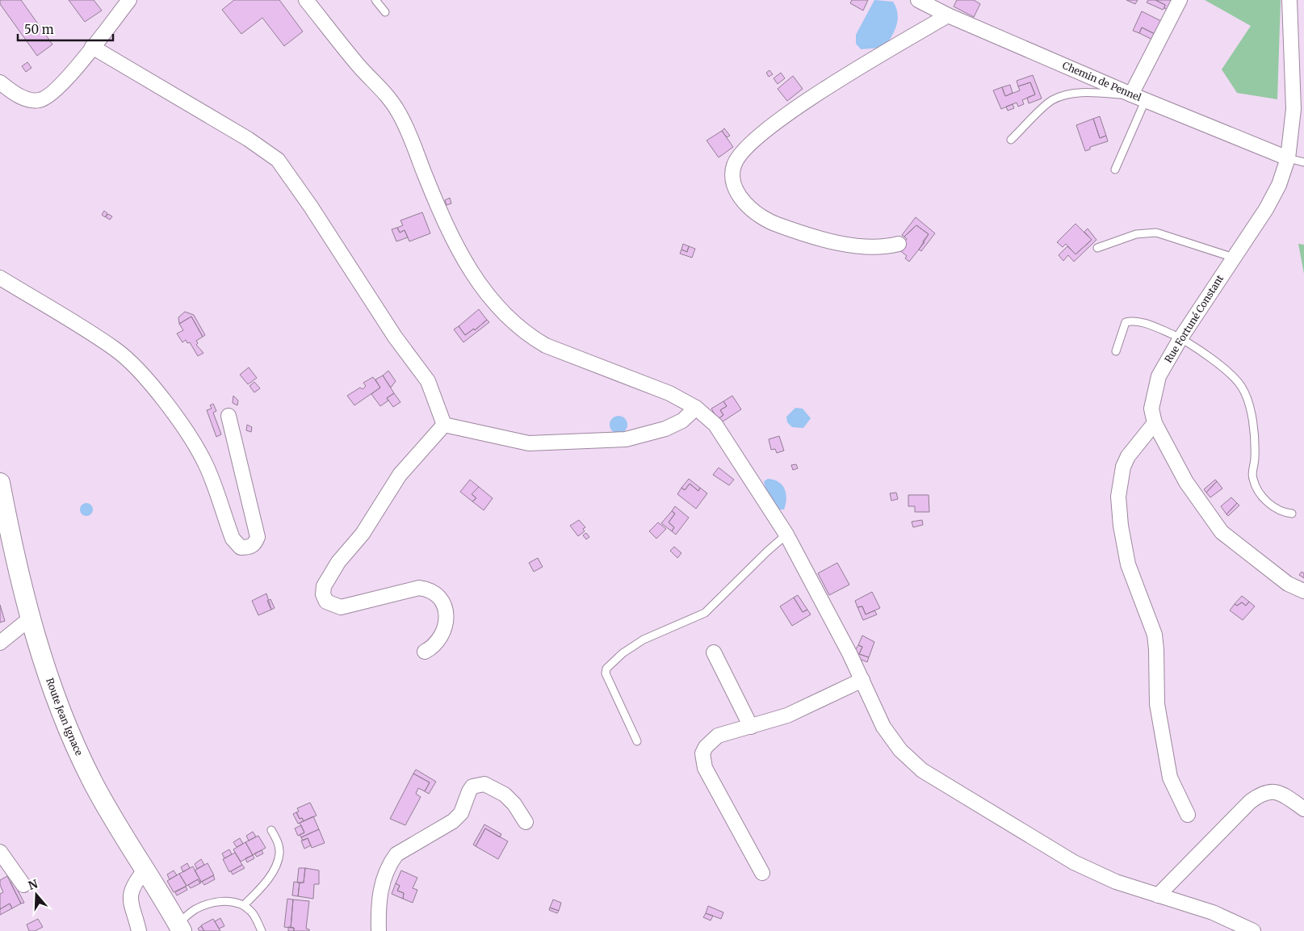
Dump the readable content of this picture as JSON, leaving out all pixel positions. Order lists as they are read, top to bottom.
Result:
{
  "streets": {
    "street": ["Chemin de Pennel", "Rue Fortuné Constant", "Route Jean Ignace"]
  },
  "crossings": [
    ["Chemin de Pennel", "Rue Fortuné Constant"]
  ],
  "scale_bar": "50 m",
  "north": "top"
}
